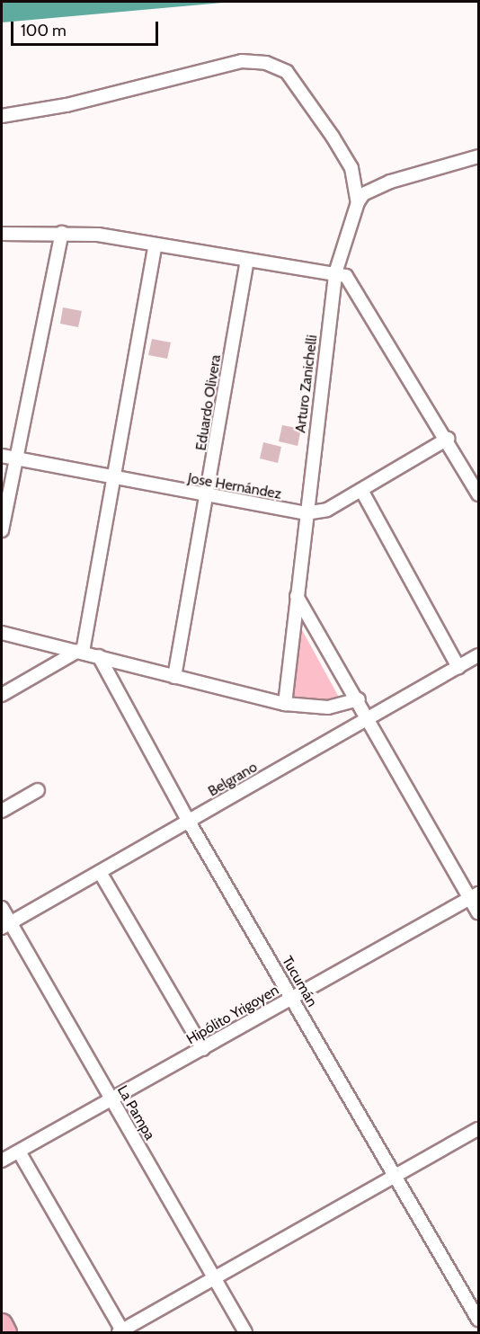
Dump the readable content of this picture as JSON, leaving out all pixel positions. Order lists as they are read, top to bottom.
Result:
{
  "streets": {
    "street": [
      "Arturo Zanichelli",
      "Eduardo Olivera",
      "Jose Hernández",
      "Belgrano",
      "Tucumán",
      "Hipólito Yrigoyen",
      "La Pampa"
    ]
  },
  "crossings": [
    ["Arturo Zanichelli", "Jose Hernández"],
    ["Eduardo Olivera", "Jose Hernández"],
    ["Belgrano", "Tucumán"],
    ["Belgrano", "La Pampa"],
    ["Tucumán", "Hipólito Yrigoyen"],
    ["Hipólito Yrigoyen", "La Pampa"]
  ],
  "scale_bar": "100 m"
}
